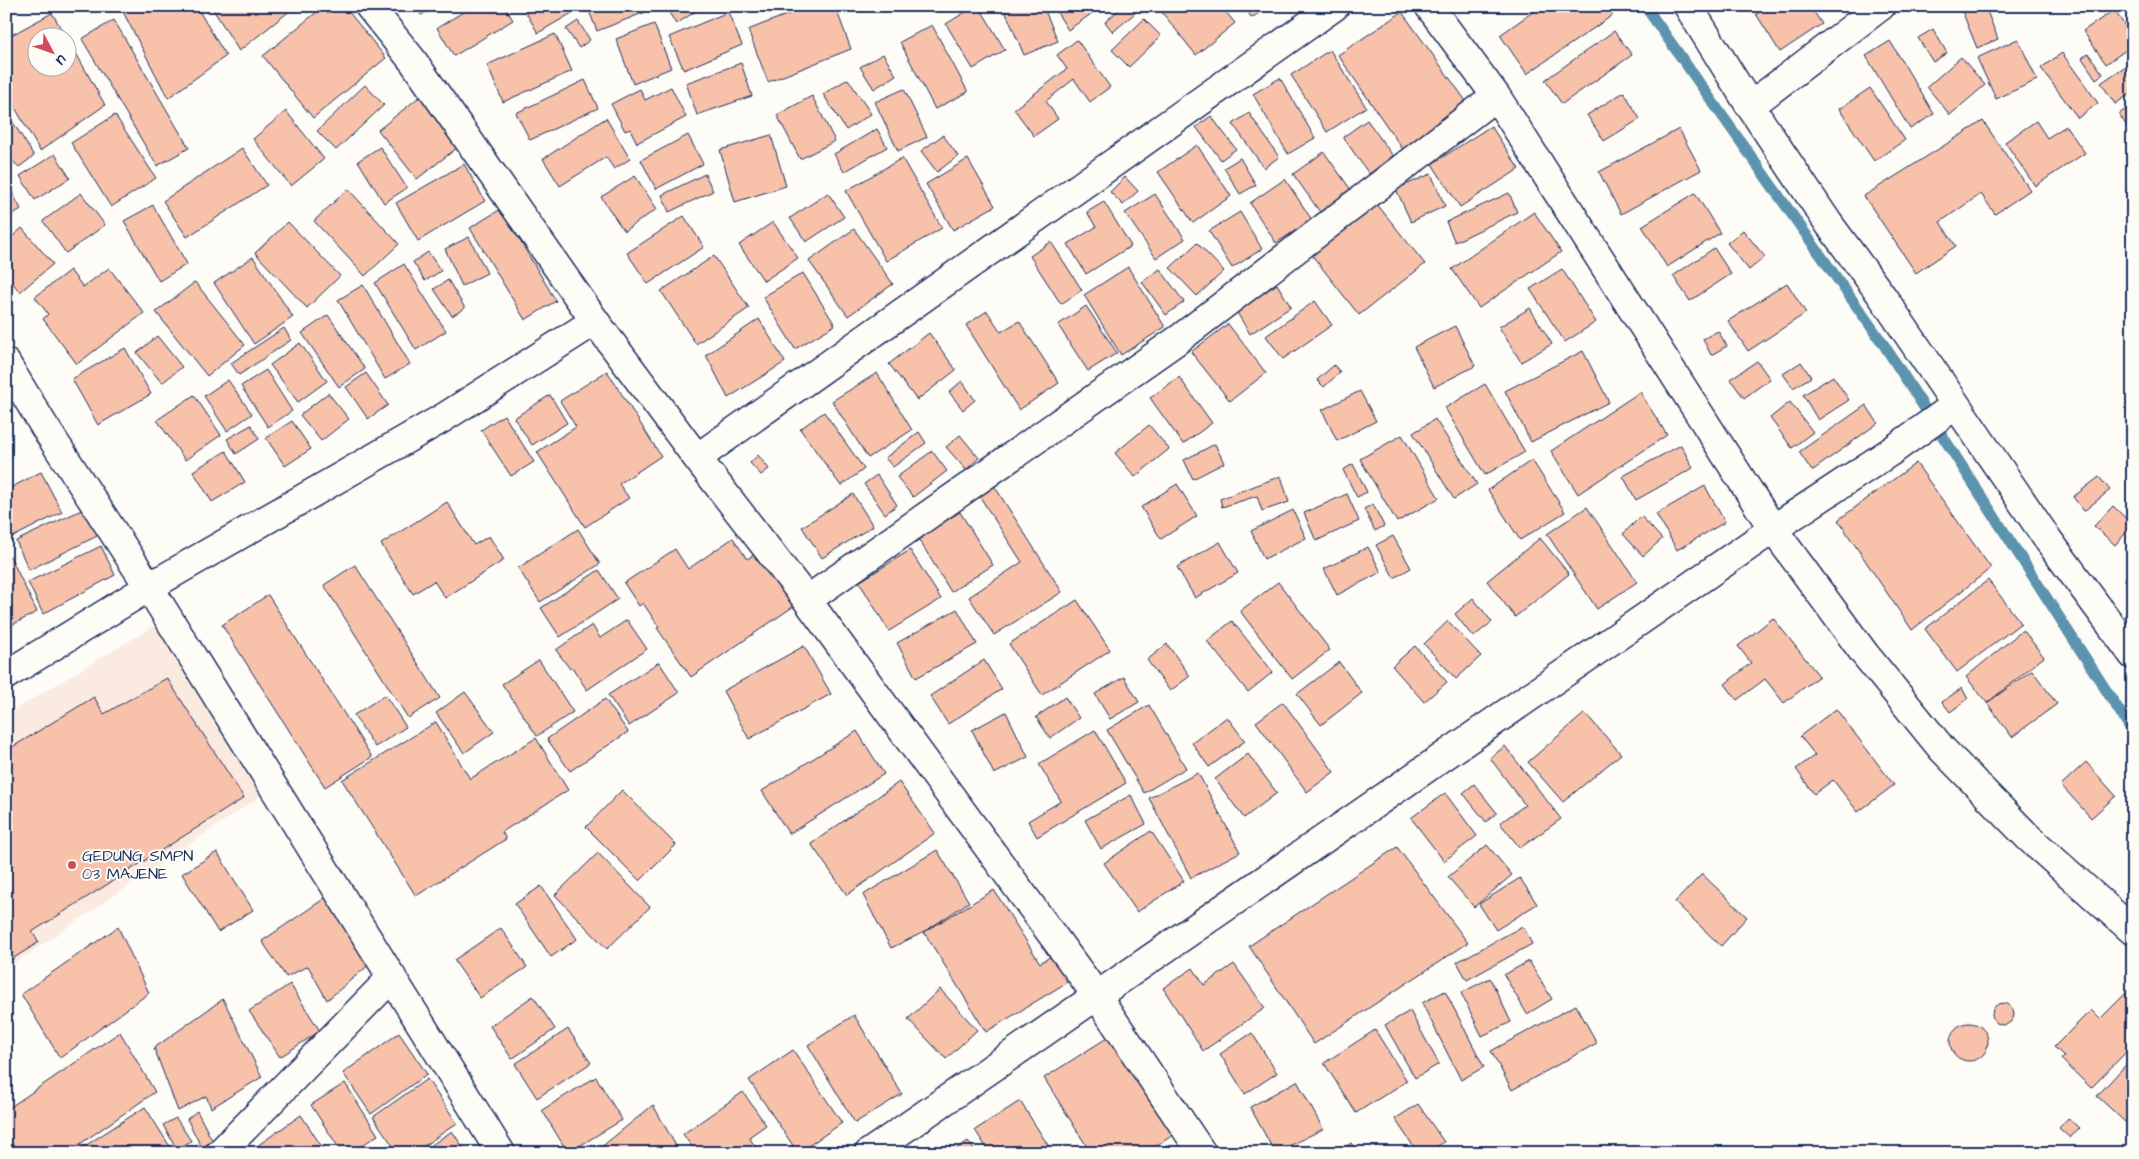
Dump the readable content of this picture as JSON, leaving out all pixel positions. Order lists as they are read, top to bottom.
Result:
{
  "places": ["GEDUNG SMPN 03 MAJENE"],
  "north": "bottom right"
}
